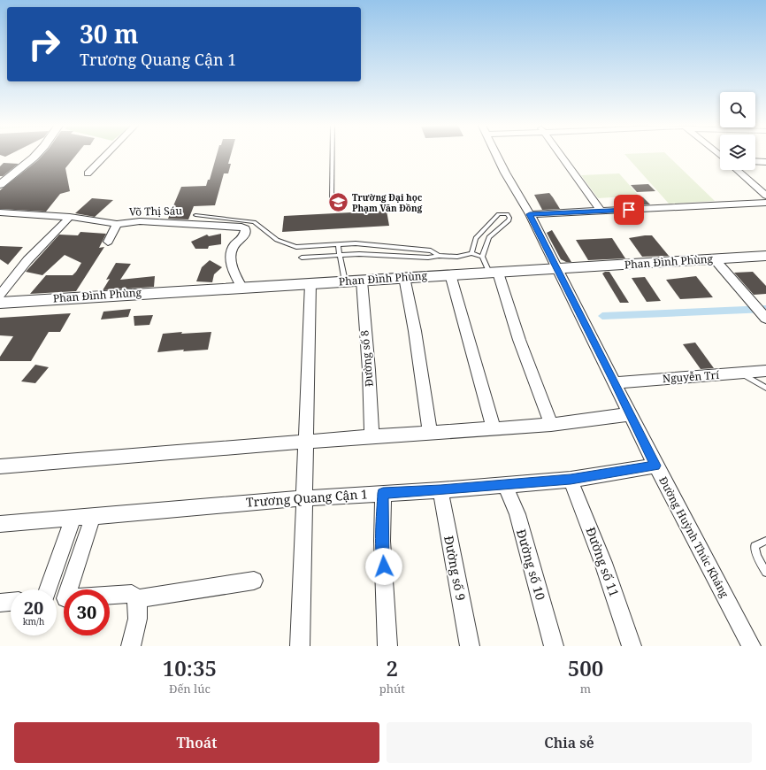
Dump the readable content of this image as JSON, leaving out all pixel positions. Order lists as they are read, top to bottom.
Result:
{
  "streets": {
    "street": [
      "Võ Thị Sáu",
      "Phan Đình Phùng",
      "Đường số 8",
      "Nguyễn Trí",
      "Trương Quang Cận 1",
      "Đường Huỳnh Thúc Kháng",
      "Đường số 11",
      "Đường số 10",
      "Đường số 9"
    ]
  },
  "crossings": [
    ["Võ Thị Sáu", "Phan Đình Phùng"],
    ["Phan Đình Phùng", "Đường số 8"],
    ["Phan Đình Phùng", "Đường Huỳnh Thúc Kháng"],
    ["Nguyễn Trí", "Đường Huỳnh Thúc Kháng"],
    ["Trương Quang Cận 1", "Đường Huỳnh Thúc Kháng"],
    ["Trương Quang Cận 1", "Đường số 11"],
    ["Trương Quang Cận 1", "Đường số 10"],
    ["Trương Quang Cận 1", "Đường số 9"]
  ],
  "places": {
    "school or university": ["Trường Đại học Phạm Văn Đồng"]
  },
  "page": {
    "turn": ["30 m", "Trương Quang Cận 1"],
    "speed": "20 km/h",
    "limit": "30",
    "eta": [
      "10:35",
      "Đến lúc",
      "2",
      "phút",
      "500",
      "m"
    ],
    "buttons": ["Thoát", "Chia sẻ"]
  }
}
